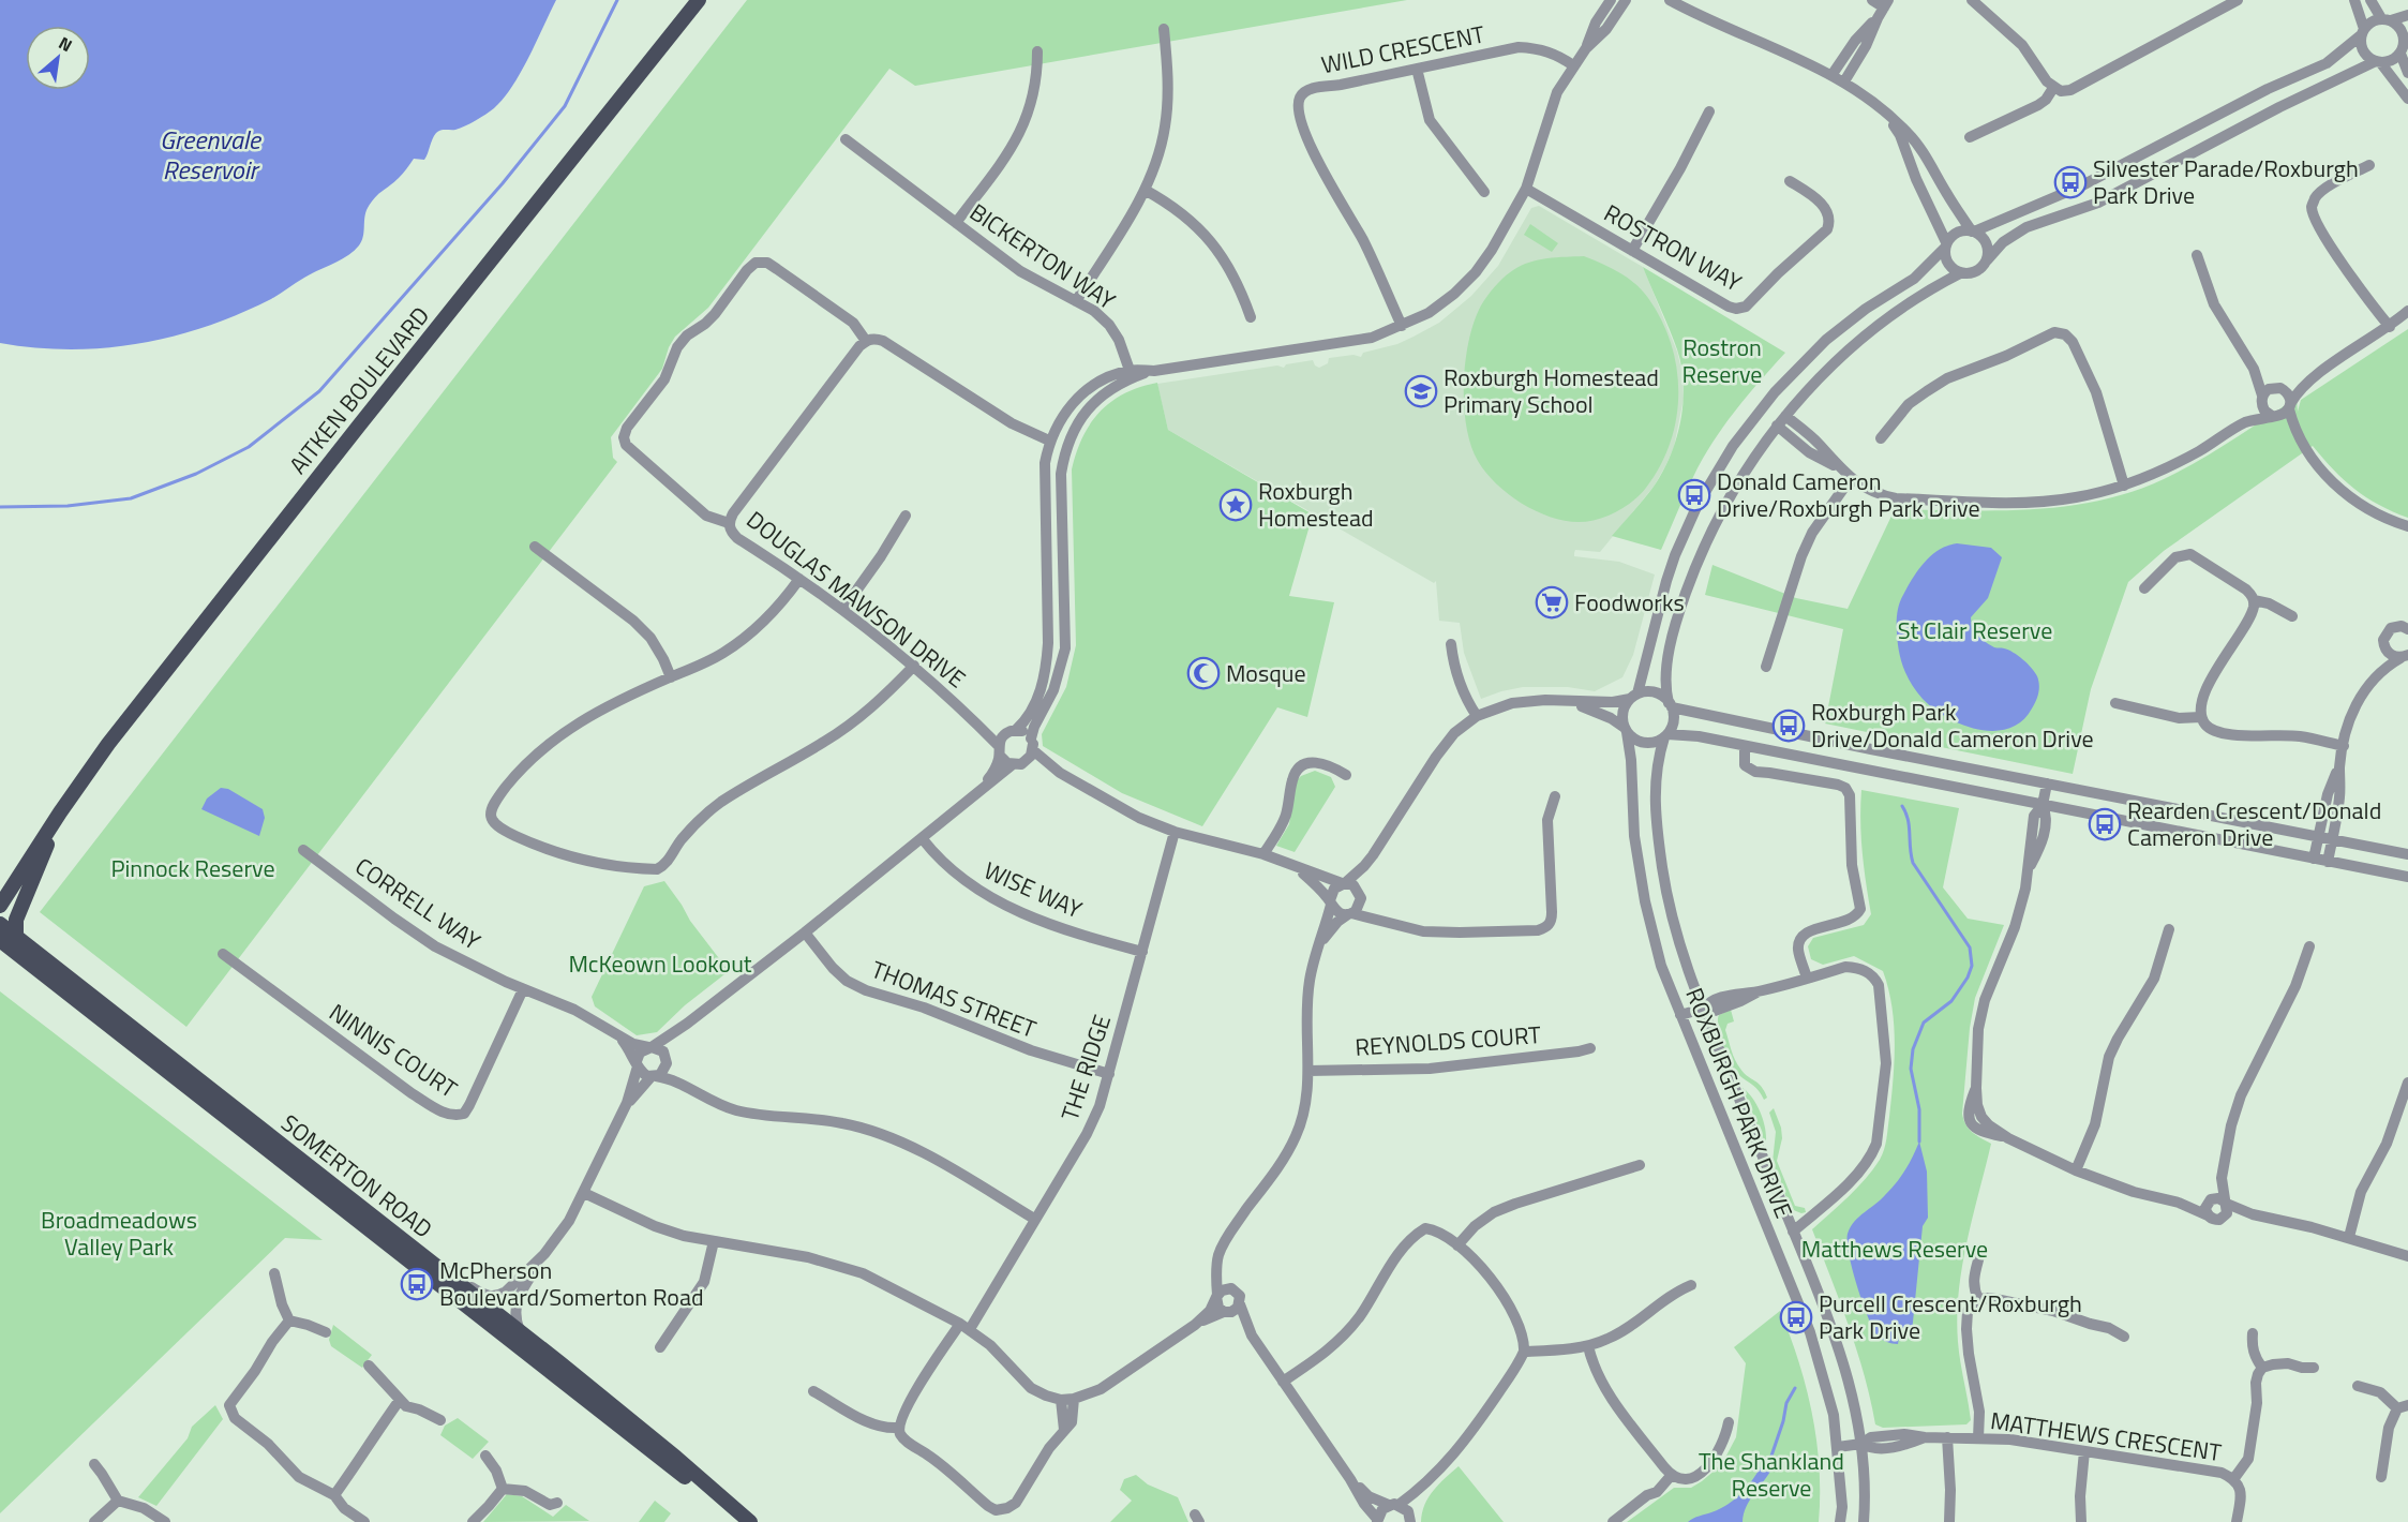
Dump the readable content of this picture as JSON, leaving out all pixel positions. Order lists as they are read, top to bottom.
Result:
{
  "streets": {
    "main road": ["AITKEN BOULEVARD", "SOMERTON ROAD"],
    "street": [
      "WILD CRESCENT",
      "ROSTRON WAY",
      "BICKERTON WAY",
      "DOUGLAS MAWSON DRIVE",
      "WISE WAY",
      "CORRELL WAY",
      "THOMAS STREET",
      "REYNOLDS COURT",
      "NINNIS COURT",
      "THE RIDGE",
      "ROXBURGH PARK DRIVE",
      "MATTHEWS CRESCENT"
    ]
  },
  "crossings": [
    ["AITKEN BOULEVARD", "SOMERTON ROAD"],
    ["WISE WAY", "THE RIDGE"],
    ["CORRELL WAY", "NINNIS COURT"],
    ["THOMAS STREET", "THE RIDGE"],
    ["ROXBURGH PARK DRIVE", "MATTHEWS CRESCENT"]
  ],
  "water": ["Greenvale Reservoir"],
  "parks": [
    "Rostron Reserve",
    "St Clair Reserve",
    "Pinnock Reserve",
    "McKeown Lookout",
    "Broadmeadows Valley Park",
    "Matthews Reserve",
    "The Shankland Reserve"
  ],
  "places": {
    "bus stop": [
      "Silvester Parade/Roxburgh Park Drive",
      "Donald Cameron Drive/Roxburgh Park Drive",
      "Roxburgh Park Drive/Donald Cameron Drive",
      "Rearden Crescent/Donald Cameron Drive",
      "McPherson Boulevard/Somerton Road",
      "Purcell Crescent/Roxburgh Park Drive"
    ],
    "school or university": ["Roxburgh Homestead Primary School"],
    "place": ["Roxburgh Homestead"],
    "supermarket": ["Foodworks"],
    "mosque": ["Mosque"]
  },
  "north": "top right"
}
